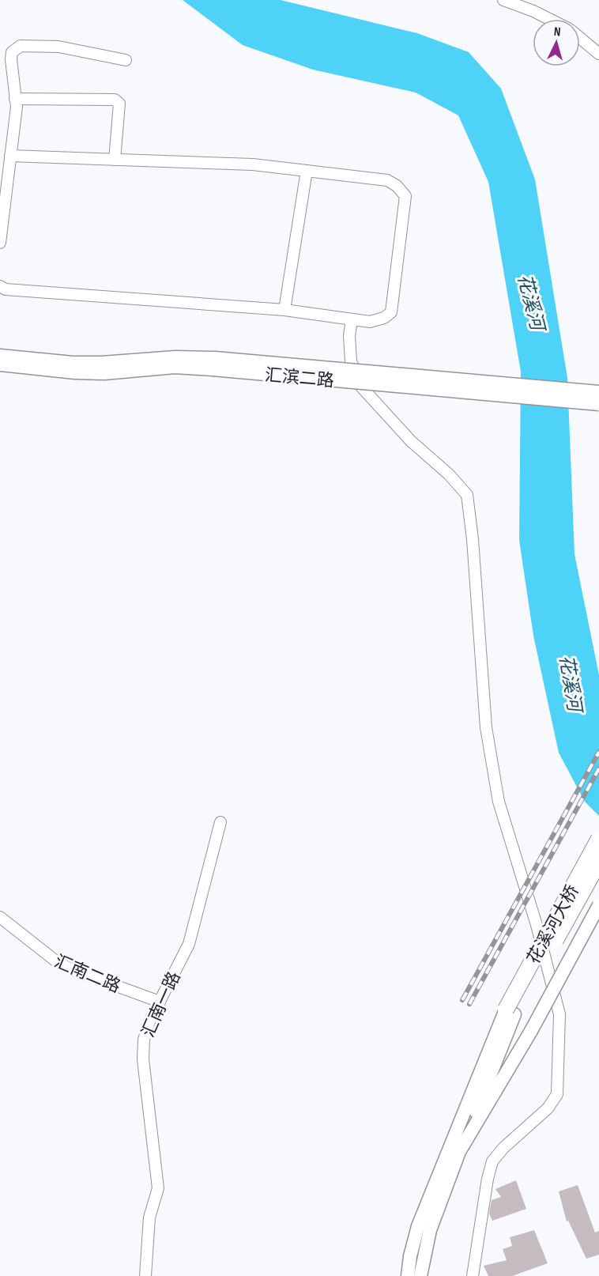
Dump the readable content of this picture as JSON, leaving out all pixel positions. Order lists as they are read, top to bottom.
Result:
{
  "streets": {
    "highway": ["花溪河大桥"],
    "main road": ["汇滨二路"],
    "street": ["汇南二路", "汇南一路"]
  },
  "crossings": [
    ["汇南二路", "汇南一路"]
  ],
  "water": ["花溪河"],
  "north": "top"
}
